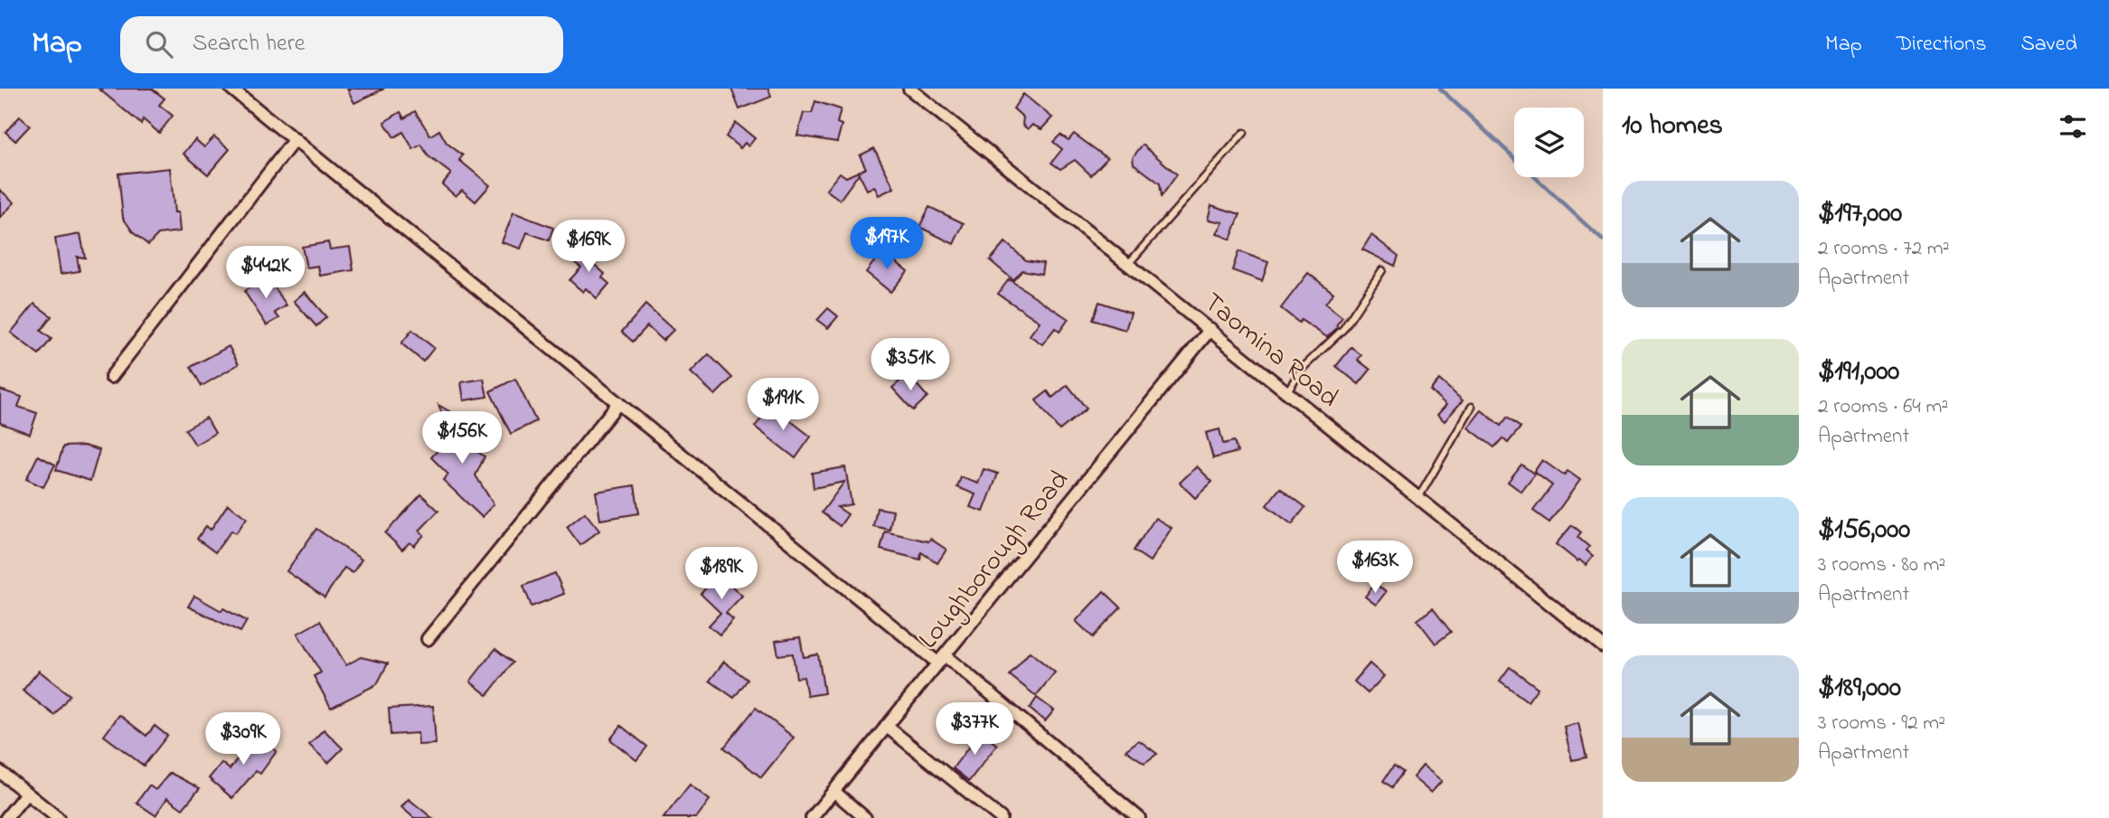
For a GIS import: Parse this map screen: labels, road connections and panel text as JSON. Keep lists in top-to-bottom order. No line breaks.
{"streets":{"street":["Taomina Road","Loughborough Road"]},"crossings":[["Taomina Road","Loughborough Road"]],"page":{"header":"Map","search":"Search here","nav":["Map","Directions","Saved"],"heading":"10 homes","list":[{"name":"$197,000","note":"2 rooms · 72 m² · Apartment"},{"name":"$191,000","note":"2 rooms · 64 m² · Apartment"},{"name":"$156,000","note":"3 rooms · 80 m² · Apartment"},{"name":"$189,000","note":"3 rooms · 92 m² · Apartment"}],"price":["$197K","$169K","$442K","$351K","$191K","$156K","$163K","$189K","$377K","$309K"]}}
